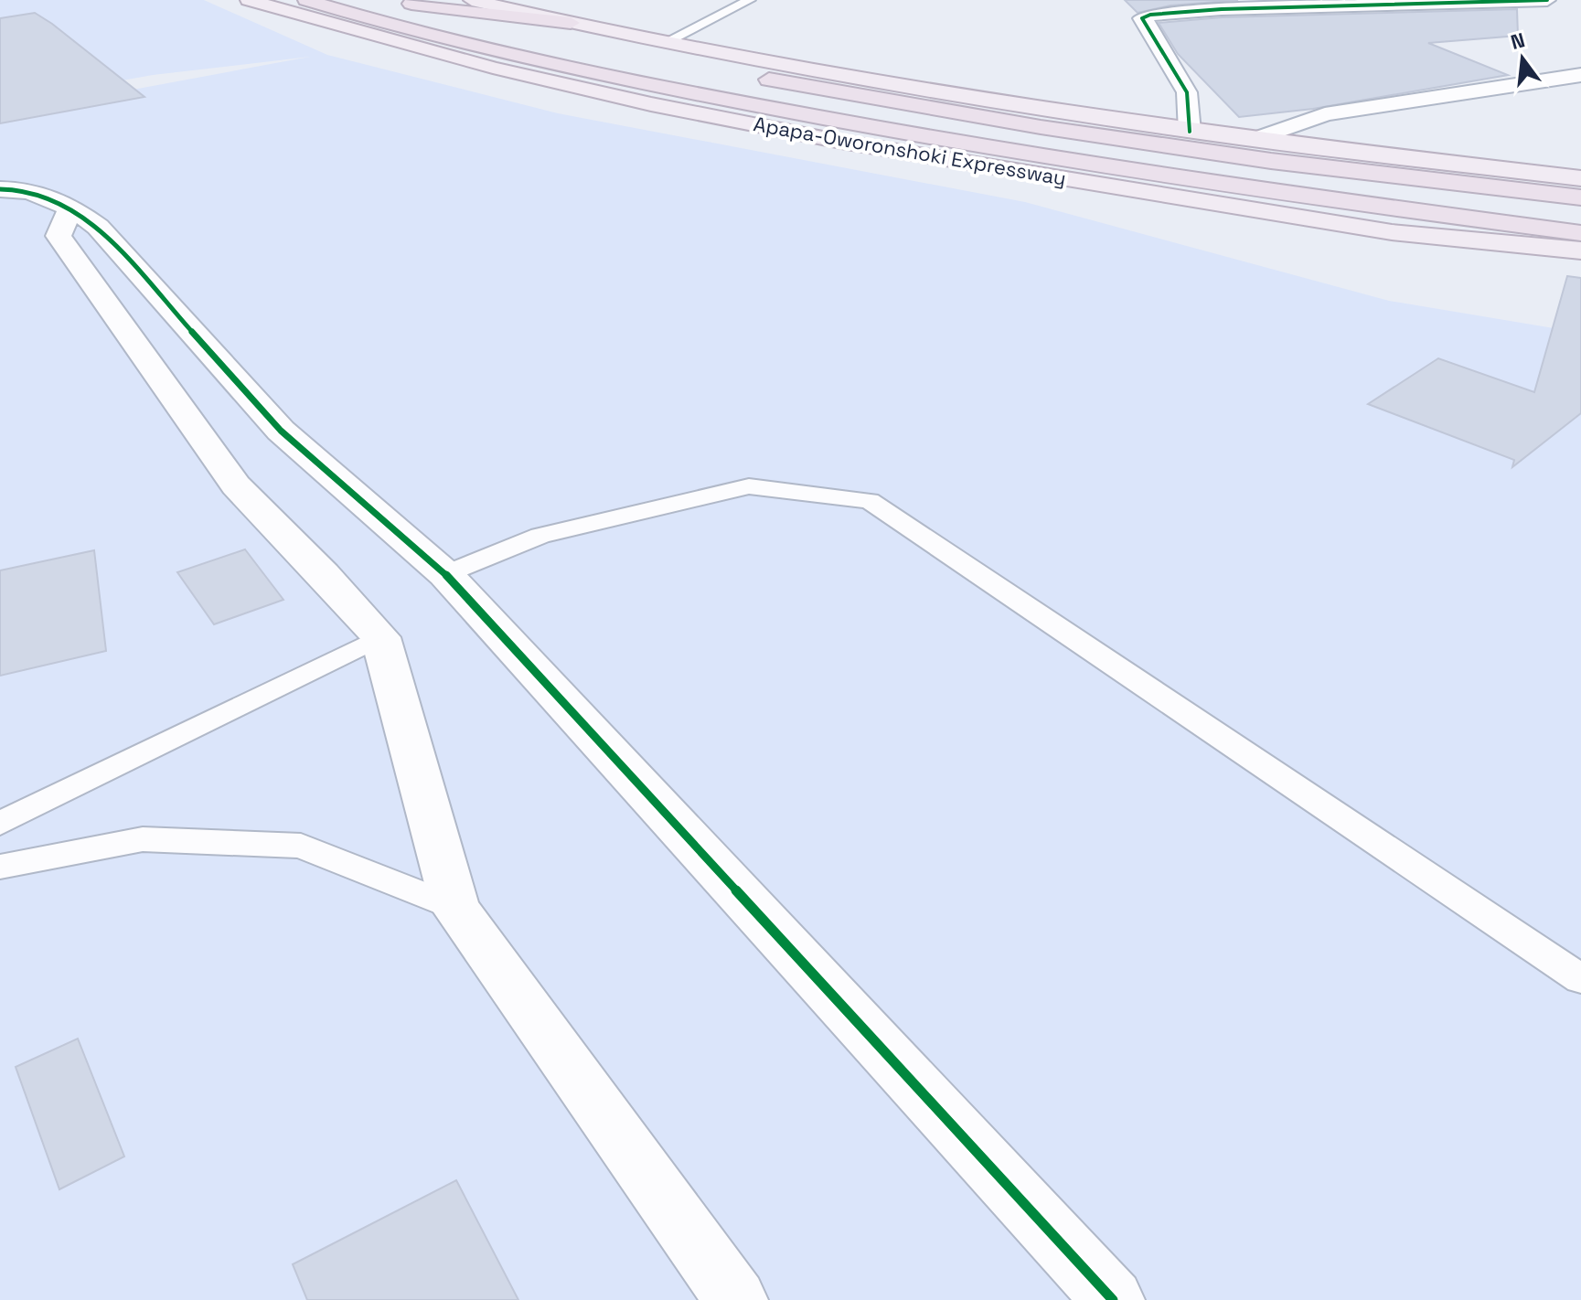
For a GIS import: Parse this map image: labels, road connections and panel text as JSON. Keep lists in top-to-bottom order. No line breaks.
{"streets":{"highway":["Apapa-Oworonshoki Expressway"]},"north":"top"}
